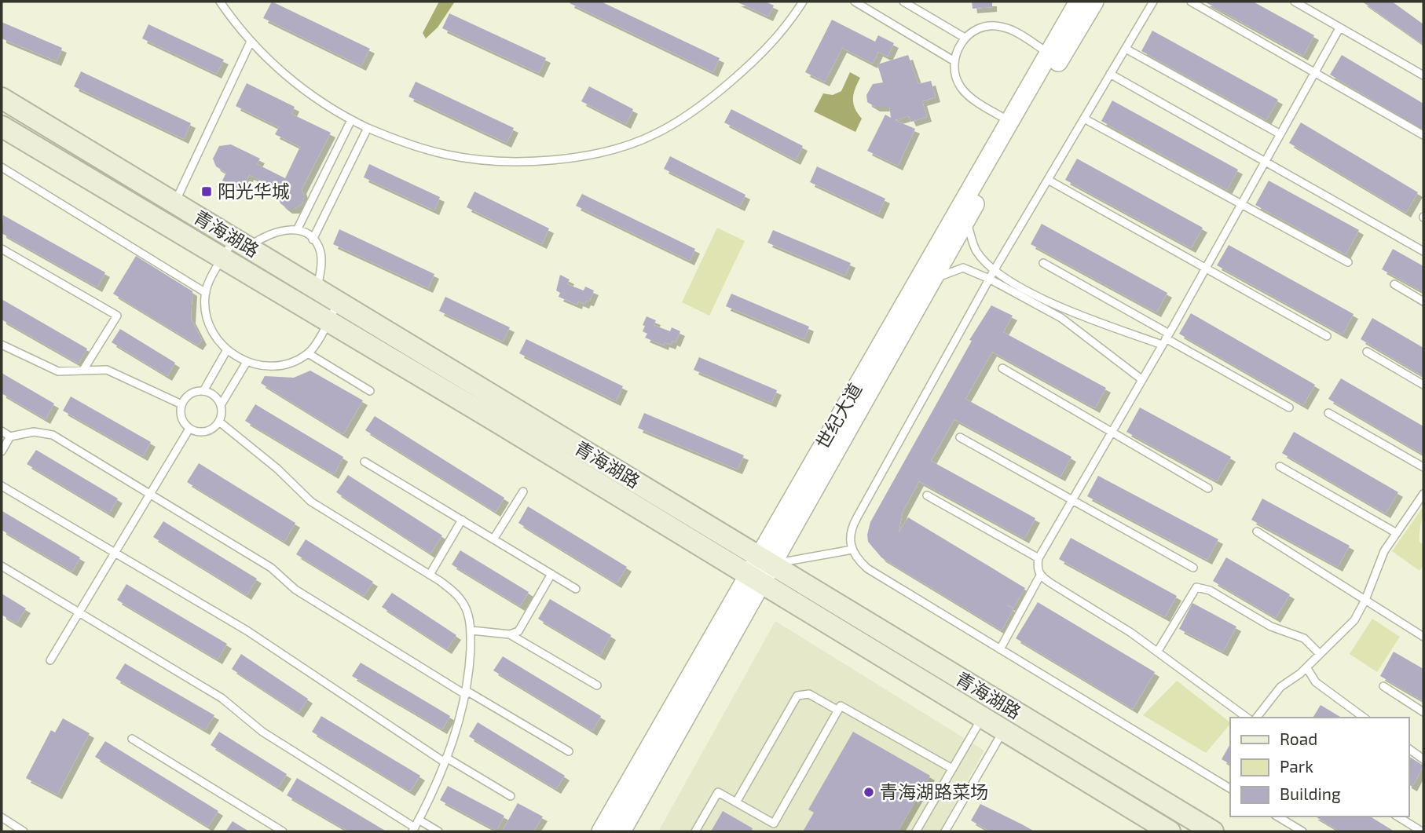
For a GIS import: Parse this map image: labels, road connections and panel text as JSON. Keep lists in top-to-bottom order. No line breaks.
{"streets":{"main road":["青海湖路"],"street":["世纪大道"]},"crossings":[["青海湖路","世纪大道"]],"places":{"transit":["阳光华城"],"other":["青海湖路菜场"]},"legend":["Road","Park","Building"]}
